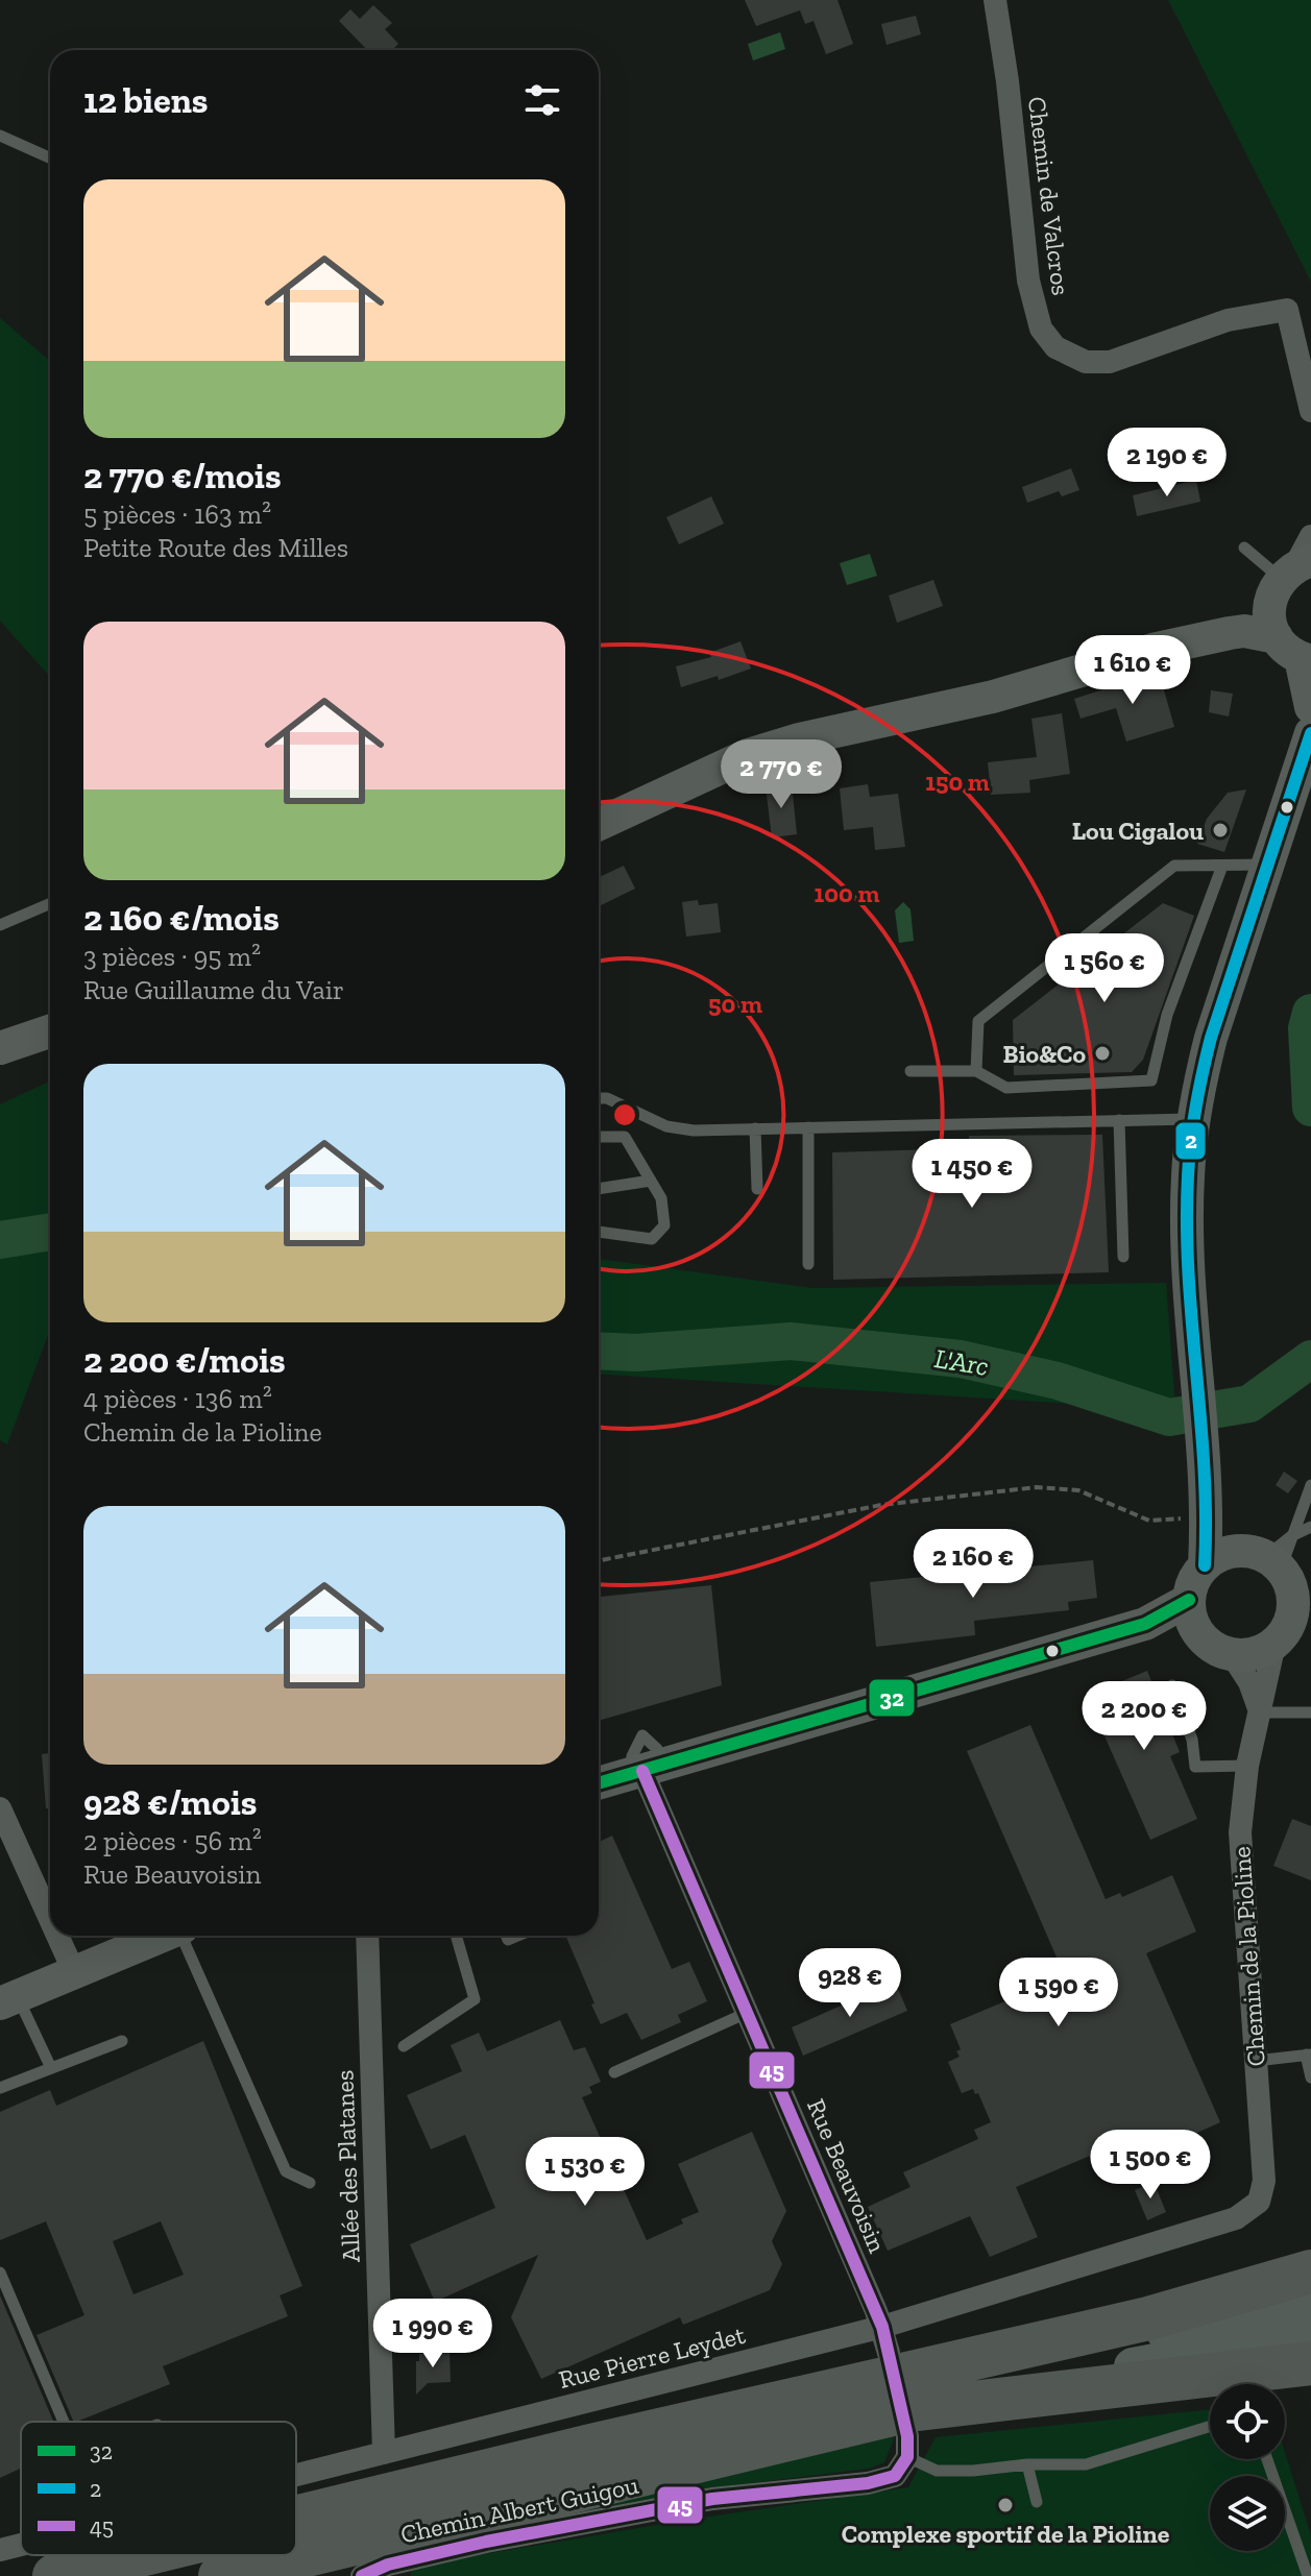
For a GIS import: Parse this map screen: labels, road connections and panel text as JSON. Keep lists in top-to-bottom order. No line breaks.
{"streets":{"street":["Chemin de Valcros","Chemin de la Pioline","Allée des Platanes","Rue Beauvoisin","Rue Pierre Leydet","Chemin Albert Guigou"]},"crossings":[["Chemin de la Pioline","Rue Pierre Leydet"],["Allée des Platanes","Rue Pierre Leydet"],["Rue Beauvoisin","Rue Pierre Leydet"]],"water":["L'Arc"],"places":["Lou Cigalou","Bio&Co","Complexe sportif de la Pioline"],"lines":["transit line 2","transit line 32","transit line 45"],"legend":["32","2","45"],"page":{"heading":"12 biens","list":[{"name":"2 770 €/mois","note":"5 pièces · 163 m² · Petite Route des Milles"},{"name":"2 160 €/mois","note":"3 pièces · 95 m² · Rue Guillaume du Vair"},{"name":"2 200 €/mois","note":"4 pièces · 136 m² · Chemin de la Pioline"},{"name":"928 €/mois","note":"2 pièces · 56 m² · Rue Beauvoisin"}],"price":["2 190 €","1 610 €","2 770 €","1 560 €","1 450 €","2 160 €","2 200 €","928 €","1 590 €","1 500 €","1 530 €","1 990 €"]},"rings":["150 m","100 m","50 m"]}
